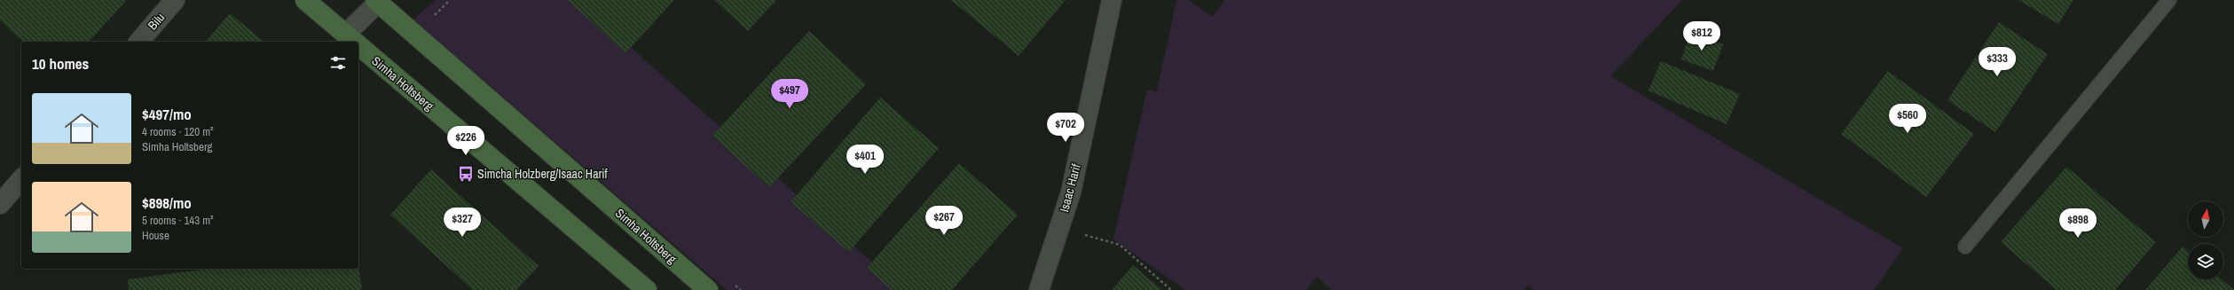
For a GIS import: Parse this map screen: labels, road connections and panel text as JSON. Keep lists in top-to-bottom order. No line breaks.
{"streets":{"street":["Bilu","Simha Holtsberg","Isaac Harif"]},"places":{"bus stop":["Simcha Holzberg/Isaac Harif"]},"north":"top","page":{"price":["$812","$333","$497","$560","$702","$226","$401","$267","$327","$898"],"heading":"10 homes","list":[{"name":"$497/mo","note":"4 rooms · 120 m² · Simha Holtsberg"},{"name":"$898/mo","note":"5 rooms · 143 m² · House"}]}}
